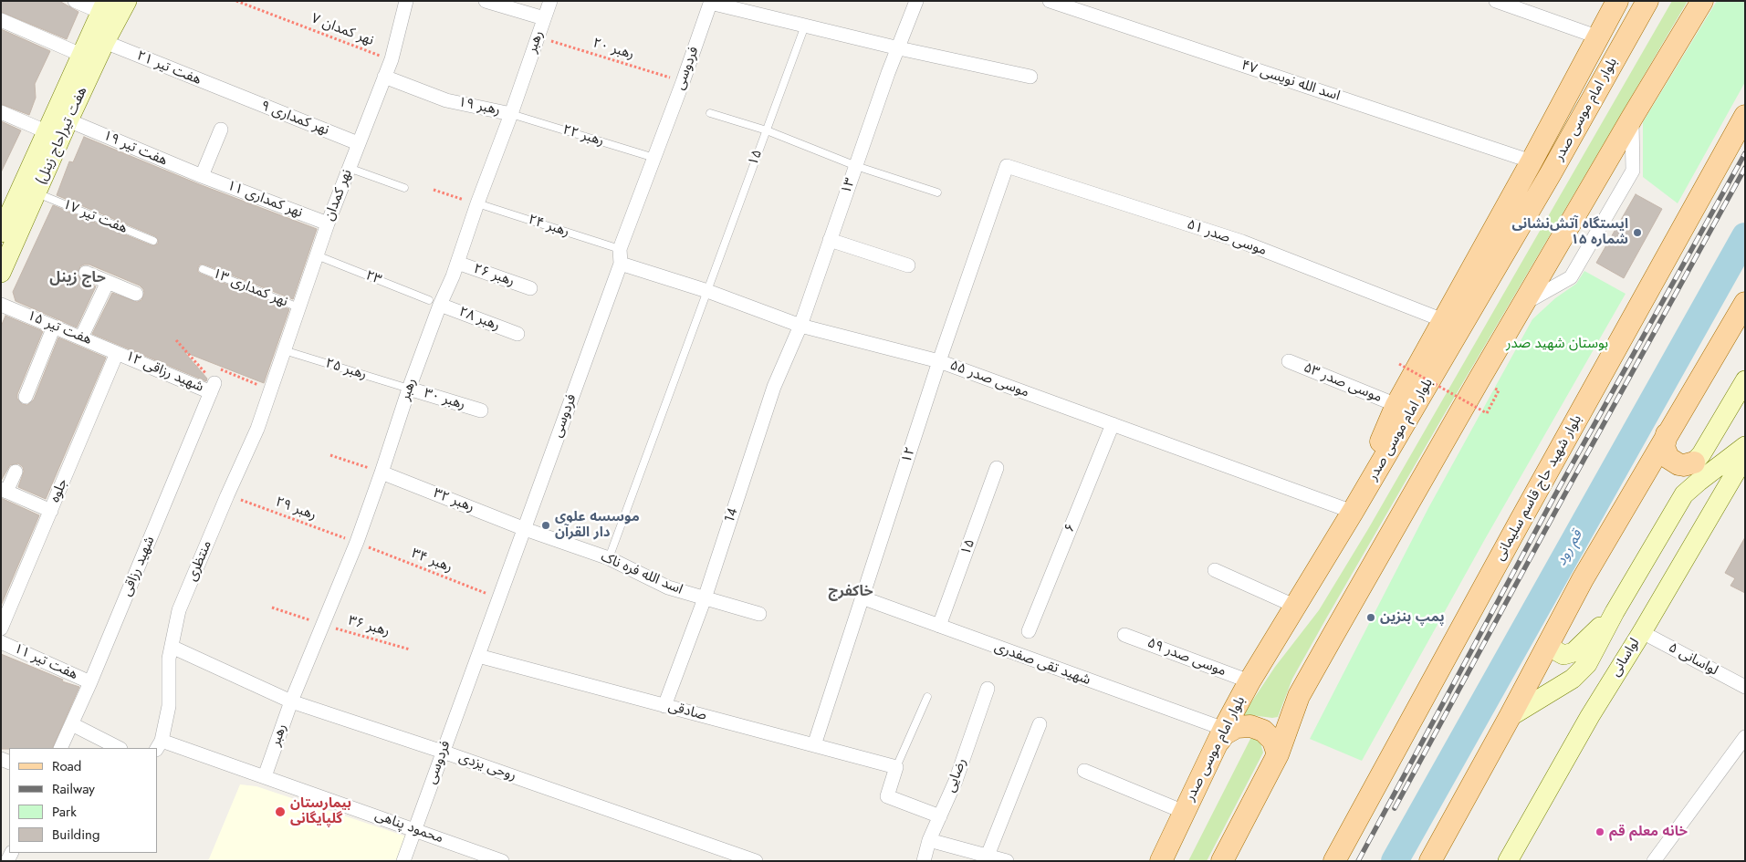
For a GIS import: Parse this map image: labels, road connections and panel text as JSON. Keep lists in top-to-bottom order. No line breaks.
{"streets":{"main road":["بلوار امام موسی صدر","هفت تیر(حاج زینل)","بلوار شهید حاج قاسم سلیمانی","لواسانی"],"street":["رهبر","هفت تیر ۲۱","فردوسی","۴۷ اسد الله نویسی","رهبر ۱۹","نهر کمداری ۹","هفت تیر ۱۹","۱۵","۱۳","نهر کمدان","نهر کمداری ۱۱","موسی صدر ۵۱","رهبر ۲۶","رهبر ۲۸","هفت تیر ۱۵","شهید رزاقی ۱۲","موسی صدر ۵۵","موسی صدر ۵۳","رهبر ۳۰","۱۲","جلوه","رهبر ۳۲","14","۶","منتظری","شهید رزاقی","اسد الله فره ناک","موسی صدر ۵۹","لواسانی ۵","هفت تیر ۱۱","شهید تقی صفدری","صادقی","روحی یزدی","رضایی","محمود پناهی"],"lane":["رهبر ۲۲","هفت تیر ۱۷","رهبر ۲۴","۲۳","نهر کمداری ۱۳","رهبر ۲۵"],"path":["نهر کمدان ۷","رهبر ۲۰","رهبر ۲۹","رهبر ۳۴","رهبر ۳۶"]},"crossings":[["نهر کمدان ۷","نهر کمدان"],["رهبر","رهبر ۲۰"],["رهبر","رهبر ۱۹"],["رهبر","رهبر ۲۲"],["رهبر","رهبر ۲۴"],["رهبر","رهبر ۲۶"],["رهبر","۲۳"],["رهبر","رهبر ۲۸"],["رهبر","رهبر ۲۵"],["رهبر","رهبر ۳۰"],["رهبر","رهبر ۳۲"],["رهبر","رهبر ۲۹"],["رهبر","رهبر ۳۴"],["رهبر","رهبر ۳۶"],["رهبر","روحی یزدی"],["رهبر","محمود پناهی"],["رهبر ۲۰","فردوسی"],["هفت تیر ۲۱","نهر کمداری ۹"],["هفت تیر ۲۱","هفت تیر(حاج زینل)"],["فردوسی","رهبر ۲۲"],["فردوسی","رهبر ۲۴"],["فردوسی","موسی صدر ۵۵"],["فردوسی","رهبر ۳۲"],["فردوسی","رهبر ۳۴"],["فردوسی","اسد الله فره ناک"],["فردوسی","صادقی"],["فردوسی","روحی یزدی"],["فردوسی","محمود پناهی"],["رهبر ۱۹","رهبر ۲۲"],["رهبر ۱۹","نهر کمدان"],["بلوار امام موسی صدر","موسی صدر ۵۵"],["بلوار امام موسی صدر","موسی صدر ۵۹"],["بلوار امام موسی صدر","شهید تقی صفدری"],["نهر کمداری ۹","نهر کمدان"],["هفت تیر(حاج زینل)","هفت تیر ۱۹"],["هفت تیر(حاج زینل)","هفت تیر ۱۷"],["هفت تیر ۱۹","نهر کمداری ۱۱"],["۱۵","موسی صدر ۵۵"],["۱۵","اسد الله فره ناک"],["۱۵","شهید تقی صفدری"],["۱۳","موسی صدر ۵۵"],["۱۳","14"],["نهر کمدان","نهر کمداری ۱۱"],["نهر کمدان","۲۳"],["نهر کمدان","نهر کمداری ۱۳"],["نهر کمدان","رهبر ۲۵"],["نهر کمدان","منتظری"],["موسی صدر ۵۱","۱۲"],["۲۳","رهبر ۲۸"],["هفت تیر ۱۵","شهید رزاقی ۱۲"],["هفت تیر ۱۵","جلوه"],["رهبر ۲۵","رهبر ۳۰"],["شهید رزاقی ۱۲","جلوه"],["شهید رزاقی ۱۲","شهید رزاقی"],["موسی صدر ۵۵","۱۲"],["موسی صدر ۵۵","14"],["موسی صدر ۵۵","۶"],["۱۲","شهید تقی صفدری"],["۱۲","صادقی"],["رهبر ۳۲","اسد الله فره ناک"],["رهبر ۲۹","منتظری"],["رهبر ۲۹","رهبر ۳۴"],["14","اسد الله فره ناک"],["14","صادقی"],["منتظری","روحی یزدی"],["منتظری","محمود پناهی"],["شهید رزاقی","هفت تیر ۱۱"],["لواسانی","لواسانی ۵"]],"districts":["حاج زینل","خاکفرج"],"water":["قم رود"],"parks":["بوستان شهید صدر"],"places":["ایستگاه آتش‌نشانی شماره ۱۵","موسسه علوی دار القرآن","پمپ بنزین","بیمارستان گلپایگانی","خانه معلم قم"],"legend":["Road","Railway","Park","Building"]}
